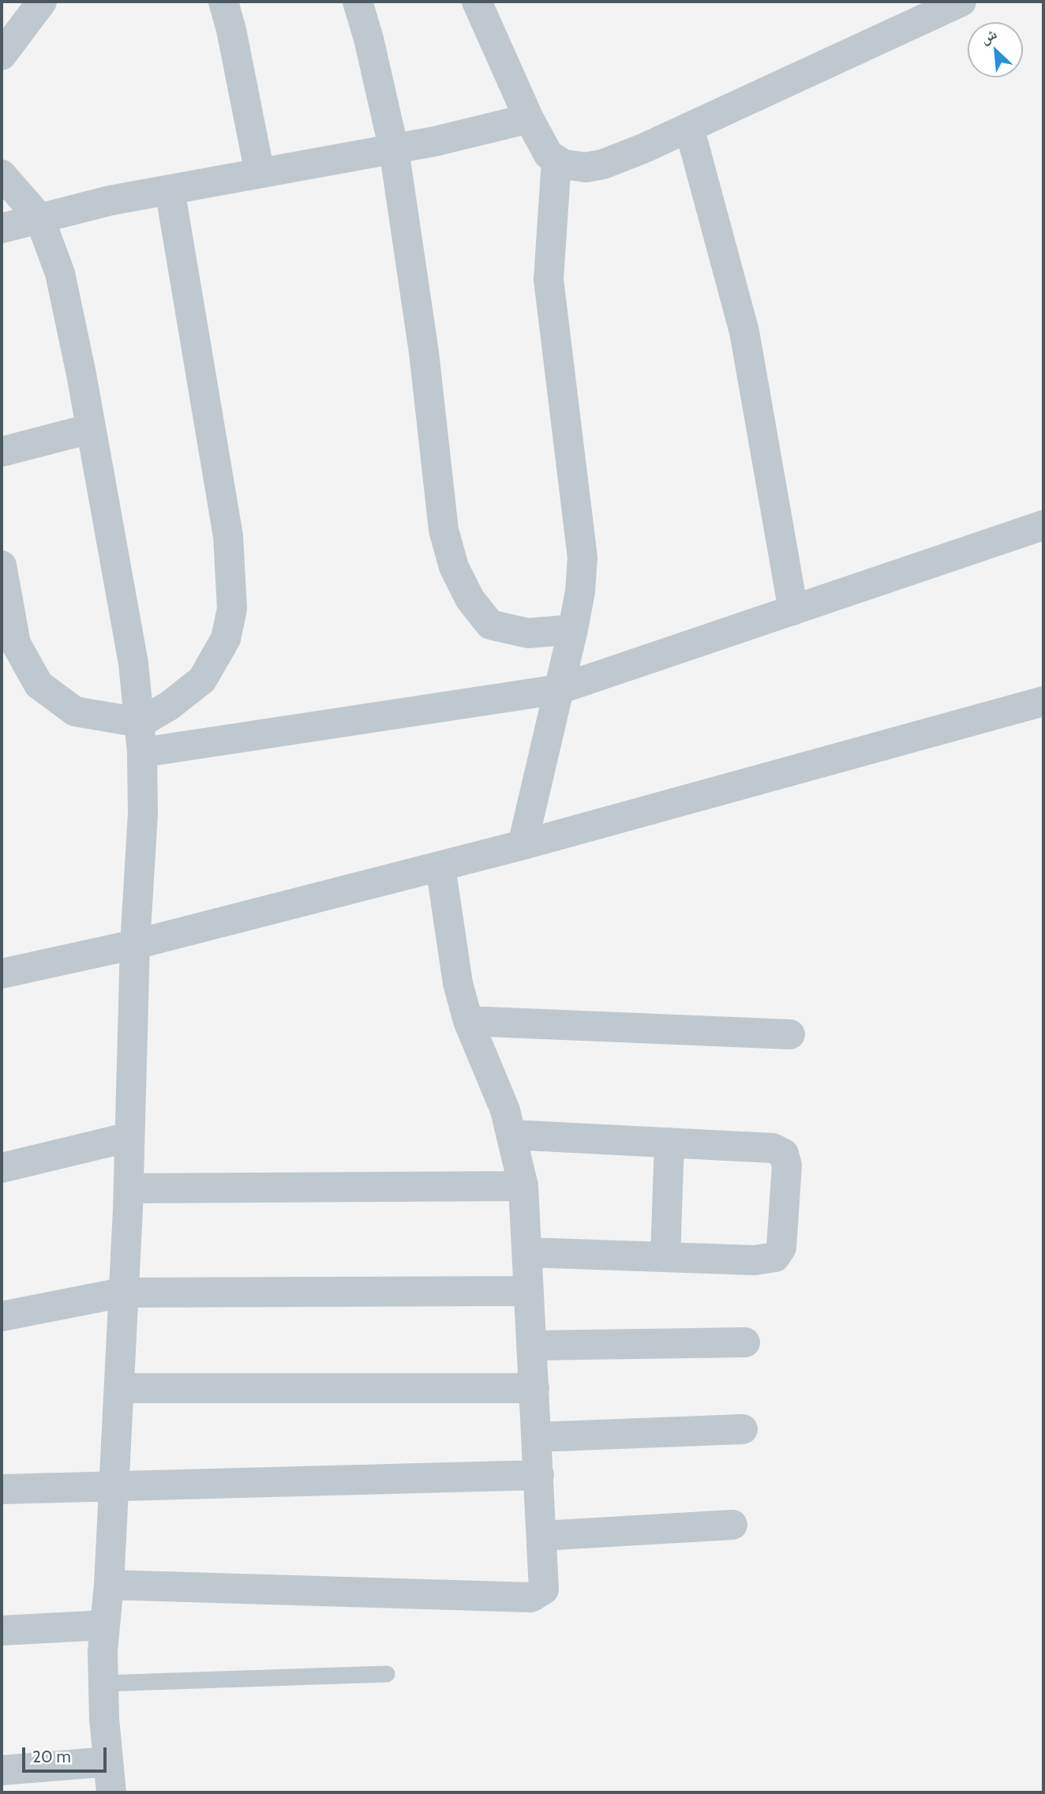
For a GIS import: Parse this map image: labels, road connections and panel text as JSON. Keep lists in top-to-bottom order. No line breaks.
{"scale_bar":"20 m","north":"top left"}
